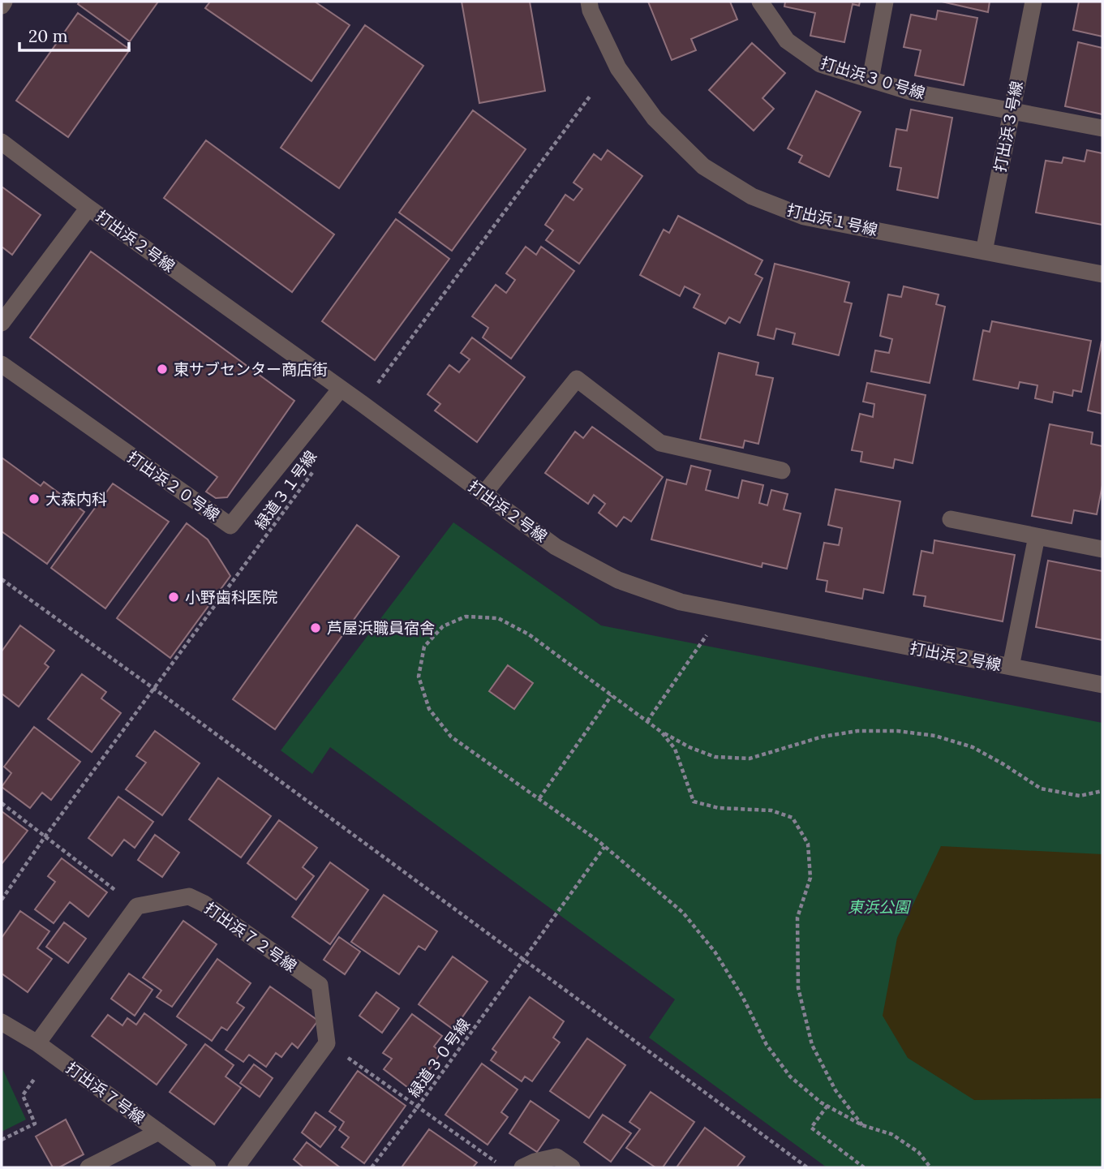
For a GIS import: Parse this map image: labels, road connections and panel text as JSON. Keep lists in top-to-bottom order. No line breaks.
{"streets":{"street":["打出浜３０号線","打出浜３号線","打出浜１号線","打出浜２号線","打出浜２０号線","打出浜７２号線","打出浜７号線"],"path":["緑道３１号線","緑道３０号線"]},"crossings":[["打出浜３０号線","打出浜３号線"],["打出浜３号線","打出浜１号線"],["打出浜２号線","打出浜２０号線"]],"parks":["東浜公園"],"places":["東サブセンター商店街","大森内科","小野歯科医院","芦屋浜職員宿舎"],"scale_bar":"20 m"}
